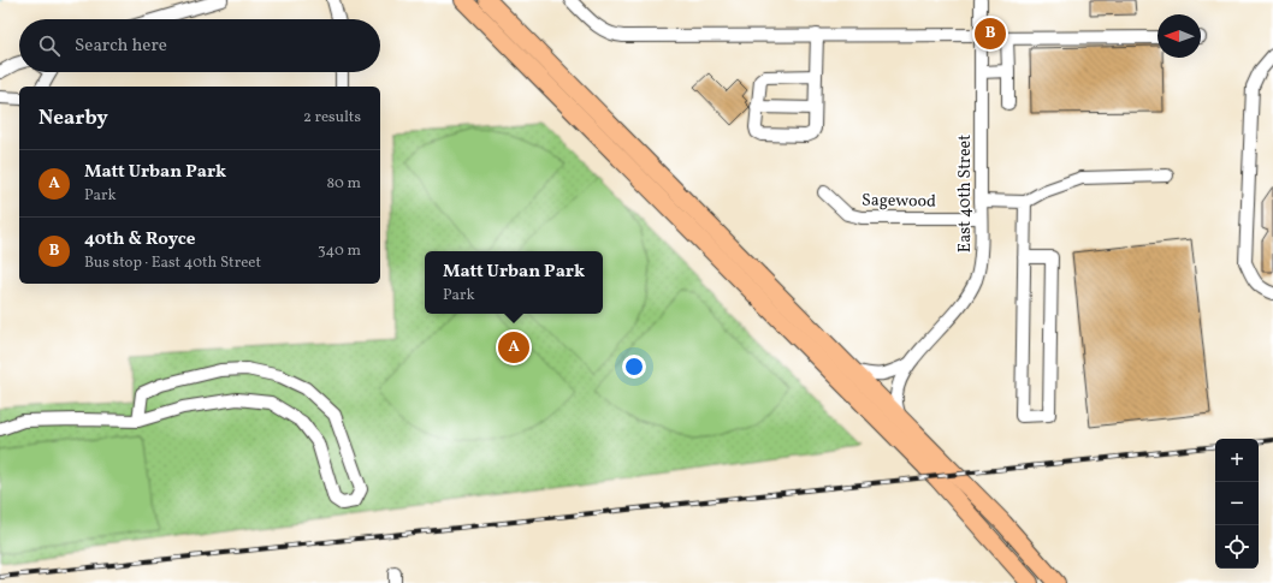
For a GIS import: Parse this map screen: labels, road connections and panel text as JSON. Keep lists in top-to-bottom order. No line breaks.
{"streets":{"street":["East 40th Street","Sagewood"]},"crossings":[["East 40th Street","Sagewood"]],"north":"left","page":{"pins":["B","A"],"search":"Search here","heading":["Nearby","2 results"],"list":[{"mark":"A","name":"Matt Urban Park","note":"Park","value":"80 m"},{"mark":"B","name":"40th & Royce","note":"Bus stop · East 40th Street","value":"340 m"}],"popup":["Matt Urban Park","Park"],"map_buttons":["+","−"]}}
